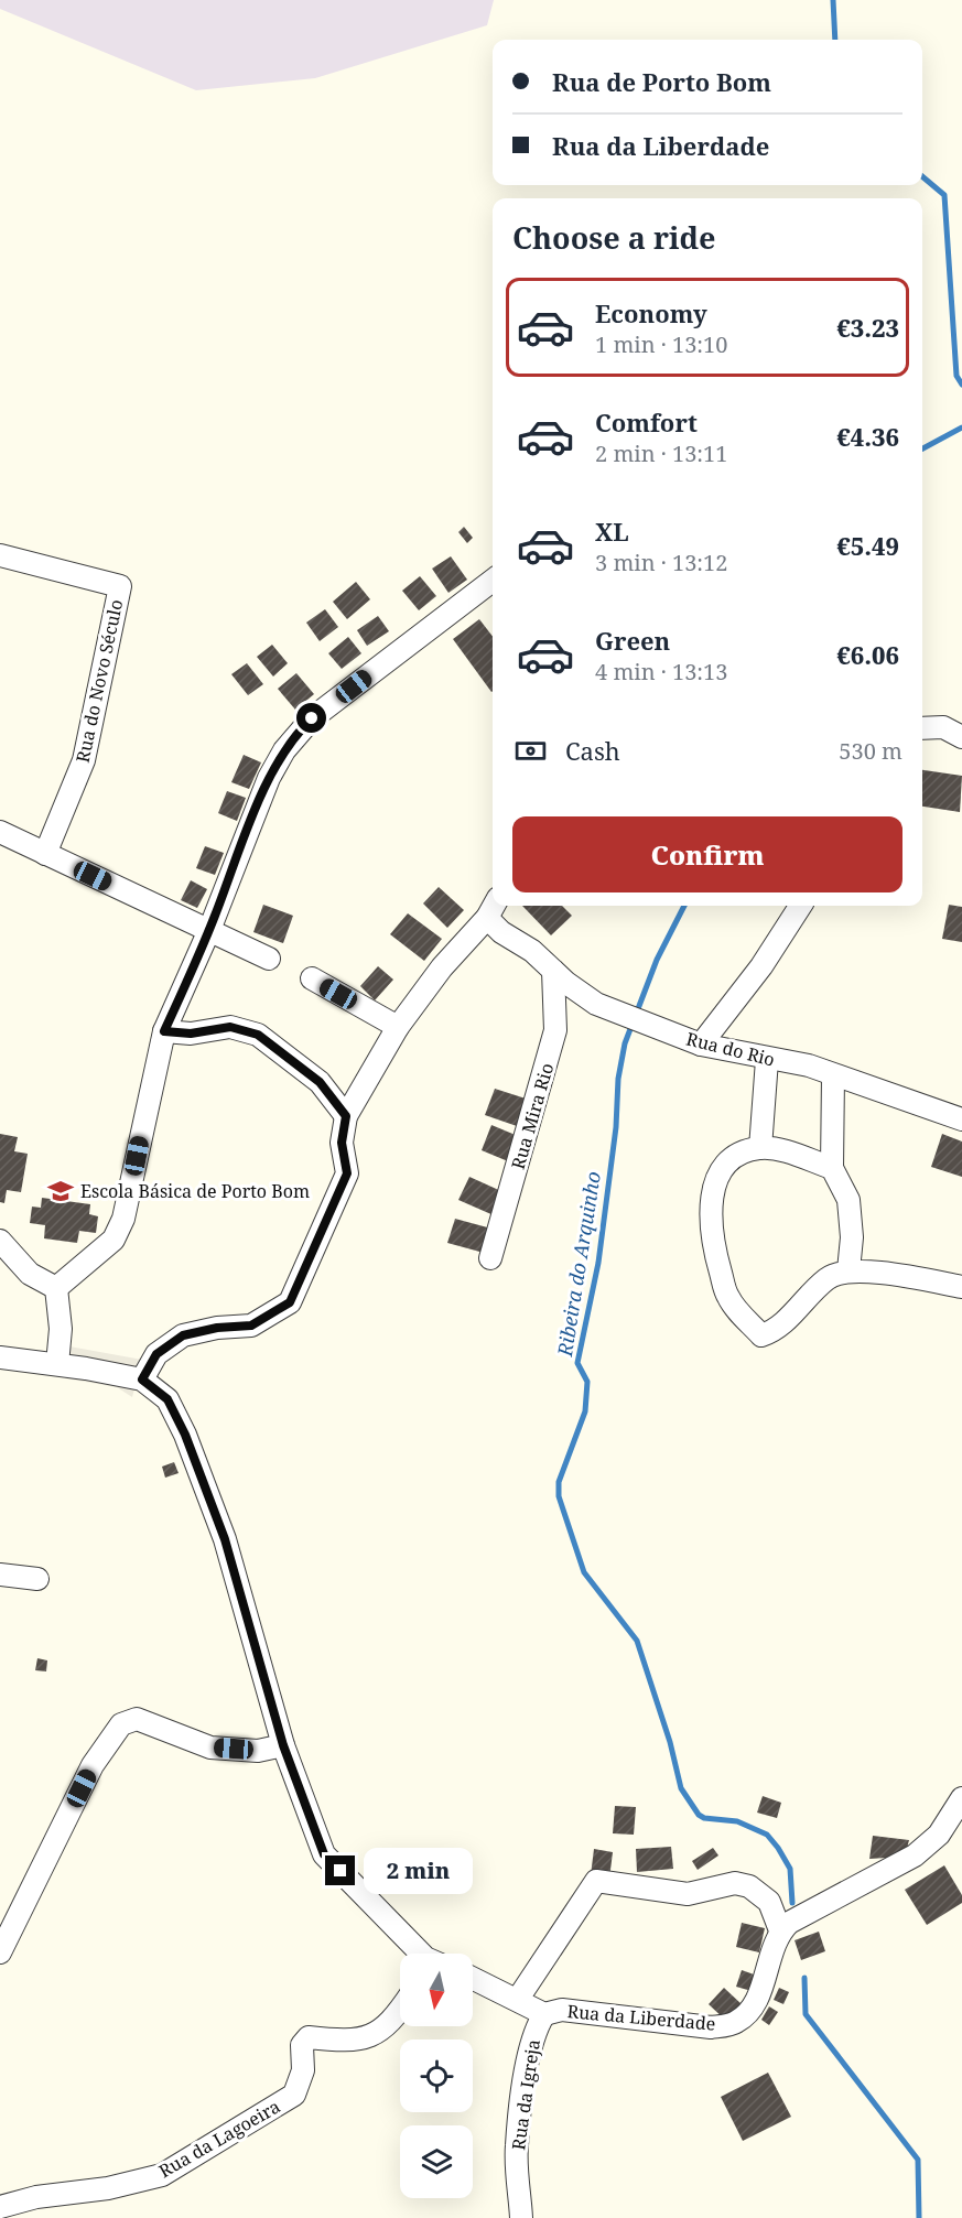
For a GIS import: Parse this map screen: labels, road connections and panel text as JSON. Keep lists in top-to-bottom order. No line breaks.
{"streets":{"street":["Rua do Novo Século","Rua do Rio","Rua Mira Rio","Rua da Liberdade","Rua da Igreja","Rua da Lagoeira"]},"crossings":[["Rua do Rio","Rua Mira Rio"],["Rua da Liberdade","Rua da Igreja"]],"water":["Ribeira do Arquinho"],"places":{"school or university":["Escola Básica de Porto Bom"]},"north":"bottom","page":{"banner":["Rua de Porto Bom","Rua da Liberdade"],"heading":"Choose a ride","list":[{"name":"Economy","note":"1 min · 13:10","value":"€3.23"},{"name":"Comfort","note":"2 min · 13:11","value":"€4.36"},{"name":"XL","note":"3 min · 13:12","value":"€5.49"},{"name":"Green","note":"4 min · 13:13","value":"€6.06"}],"pay":["Cash","530 m"],"buttons":"Confirm","bubble":"2 min"}}
